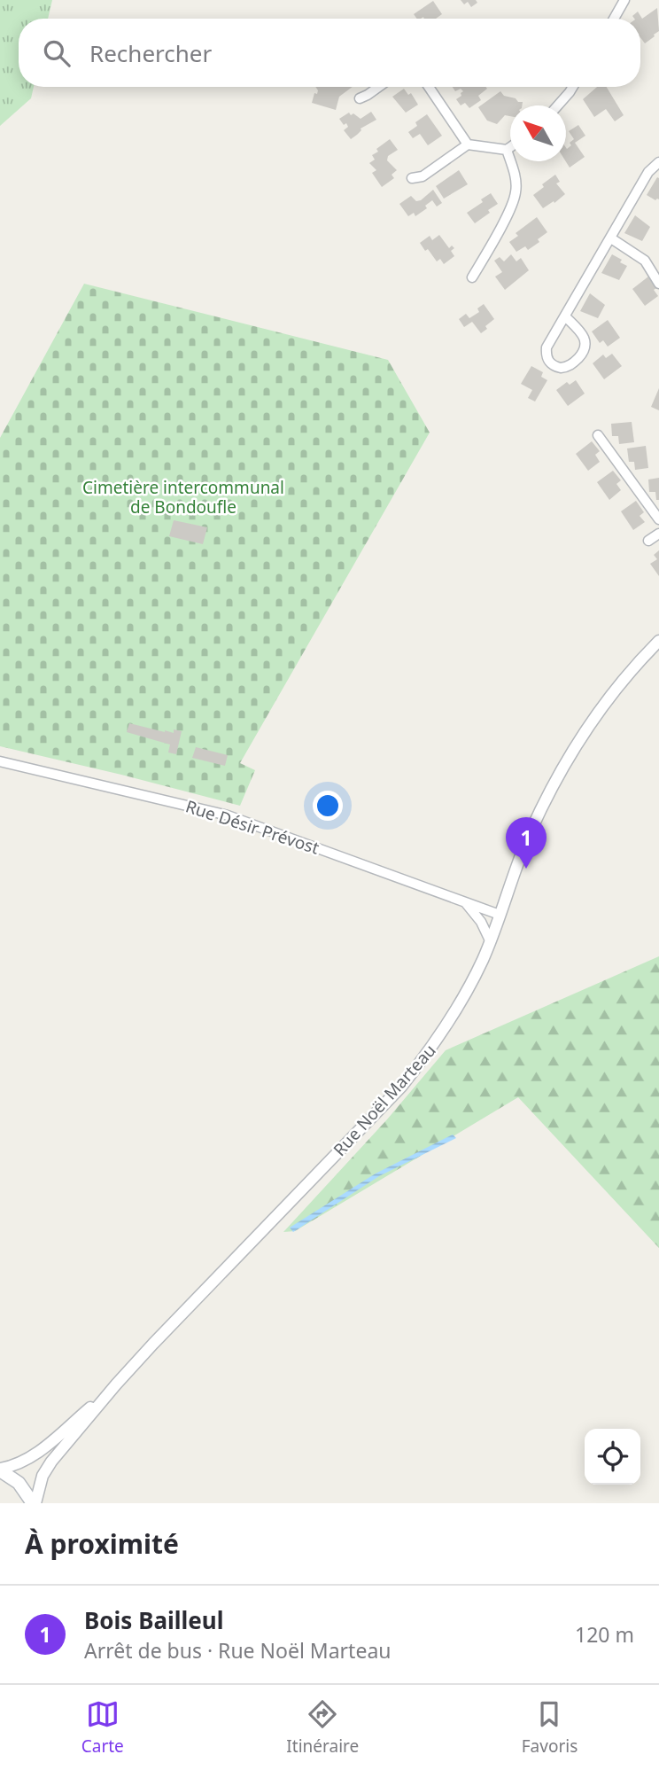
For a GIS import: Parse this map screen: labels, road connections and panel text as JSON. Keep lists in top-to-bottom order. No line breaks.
{"streets":{"street":["Rue Désir Prévost","Rue Noël Marteau"]},"crossings":[["Rue Désir Prévost","Rue Noël Marteau"]],"parks":["Cimetière intercommunal de Bondoufle"],"north":"top left","page":{"search":"Rechercher","pins":"1","heading":"À proximité","list":[{"mark":"1","name":"Bois Bailleul","note":"Arrêt de bus · Rue Noël Marteau","value":"120 m"}],"nav":["Carte","Itinéraire","Favoris"]}}
